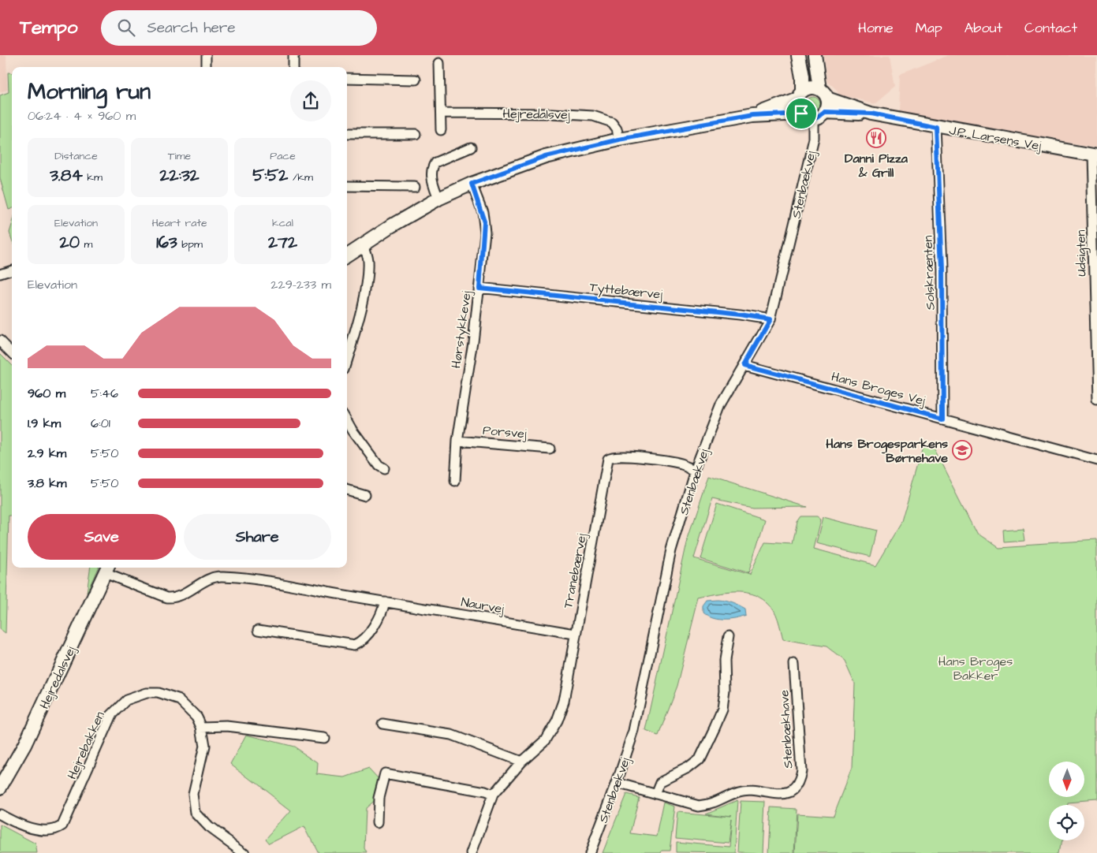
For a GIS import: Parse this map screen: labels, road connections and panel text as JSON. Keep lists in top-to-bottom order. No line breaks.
{"streets":{"street":["Hejredalsvej","J.P. Larsens Vej","Stenbækvej","Udsigten","Solskrænten","Tyttebærvej","Hørstykkevej","Hans Broges Vej","Porsvej","Tranebærvej","Naurvej","Stenbækhave","Hejrebakken"]},"crossings":[["Hejredalsvej","Naurvej"],["J.P. Larsens Vej","Stenbækvej"],["J.P. Larsens Vej","Udsigten"],["J.P. Larsens Vej","Solskrænten"],["Stenbækvej","Tyttebærvej"],["Stenbækvej","Hans Broges Vej"],["Stenbækvej","Tranebærvej"],["Stenbækvej","Stenbækhave"],["Solskrænten","Hans Broges Vej"],["Tyttebærvej","Hørstykkevej"],["Hørstykkevej","Porsvej"],["Tranebærvej","Naurvej"]],"parks":["Hans Broges Bakker"],"places":{"restaurant":["Danni Pizza & Grill"],"school or university":["Hans Brogesparkens Børnehave"]},"north":"bottom","page":{"header":"Tempo","search":"Search here","nav":["Home","Map","About","Contact"],"heading":["Morning run","06:24 · 4 × 960 m"],"stats":[["Distance","3.84 km"],["Time","22:32"],["Pace","5:52 /km"],["Elevation","20 m"],["Heart rate","163 bpm"],["kcal","272"]],"chart":["Elevation","229–233 m"],"list":[{"name":"960 m","note":"5:46"},{"name":"1.9 km","note":"6:01"},{"name":"2.9 km","note":"5:50"},{"name":"3.8 km","note":"5:50"}],"buttons":["Save","Share"]}}
